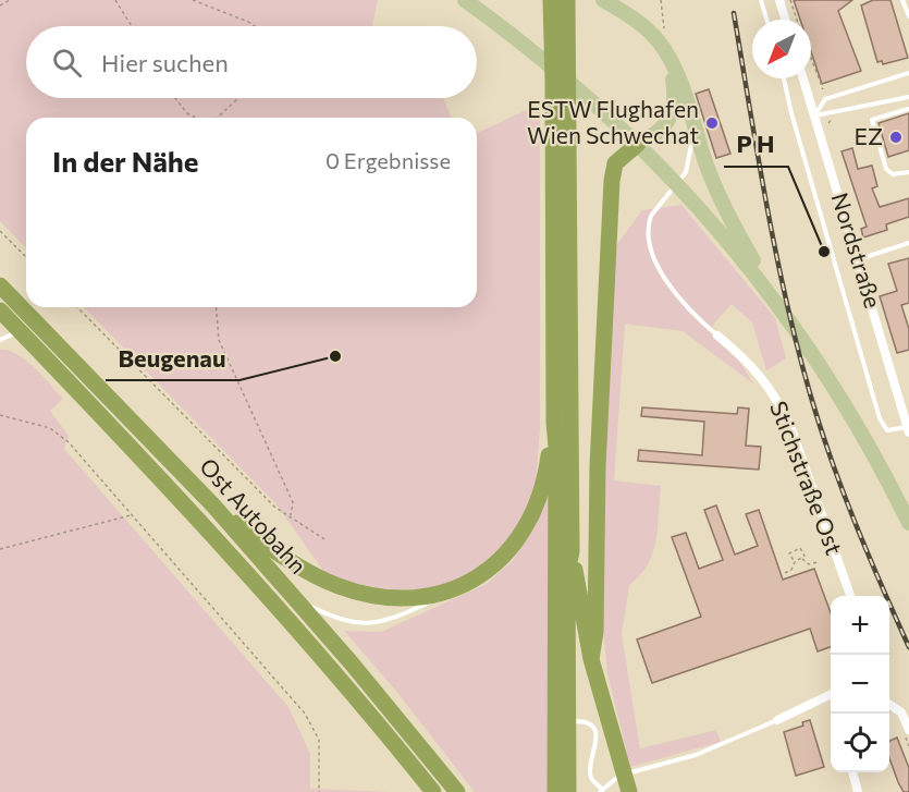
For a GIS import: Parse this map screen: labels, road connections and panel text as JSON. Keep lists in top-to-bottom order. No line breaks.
{"streets":{"highway":["Ost Autobahn"],"street":["Nordstraße","Stichstraße Ost"]},"places":["ESTW Flughafen Wien Schwechat","EZ","P H","Beugenau"],"north":"bottom left","page":{"search":"Hier suchen","heading":["In der Nähe","0 Ergebnisse"],"map_buttons":["+","−"]}}
